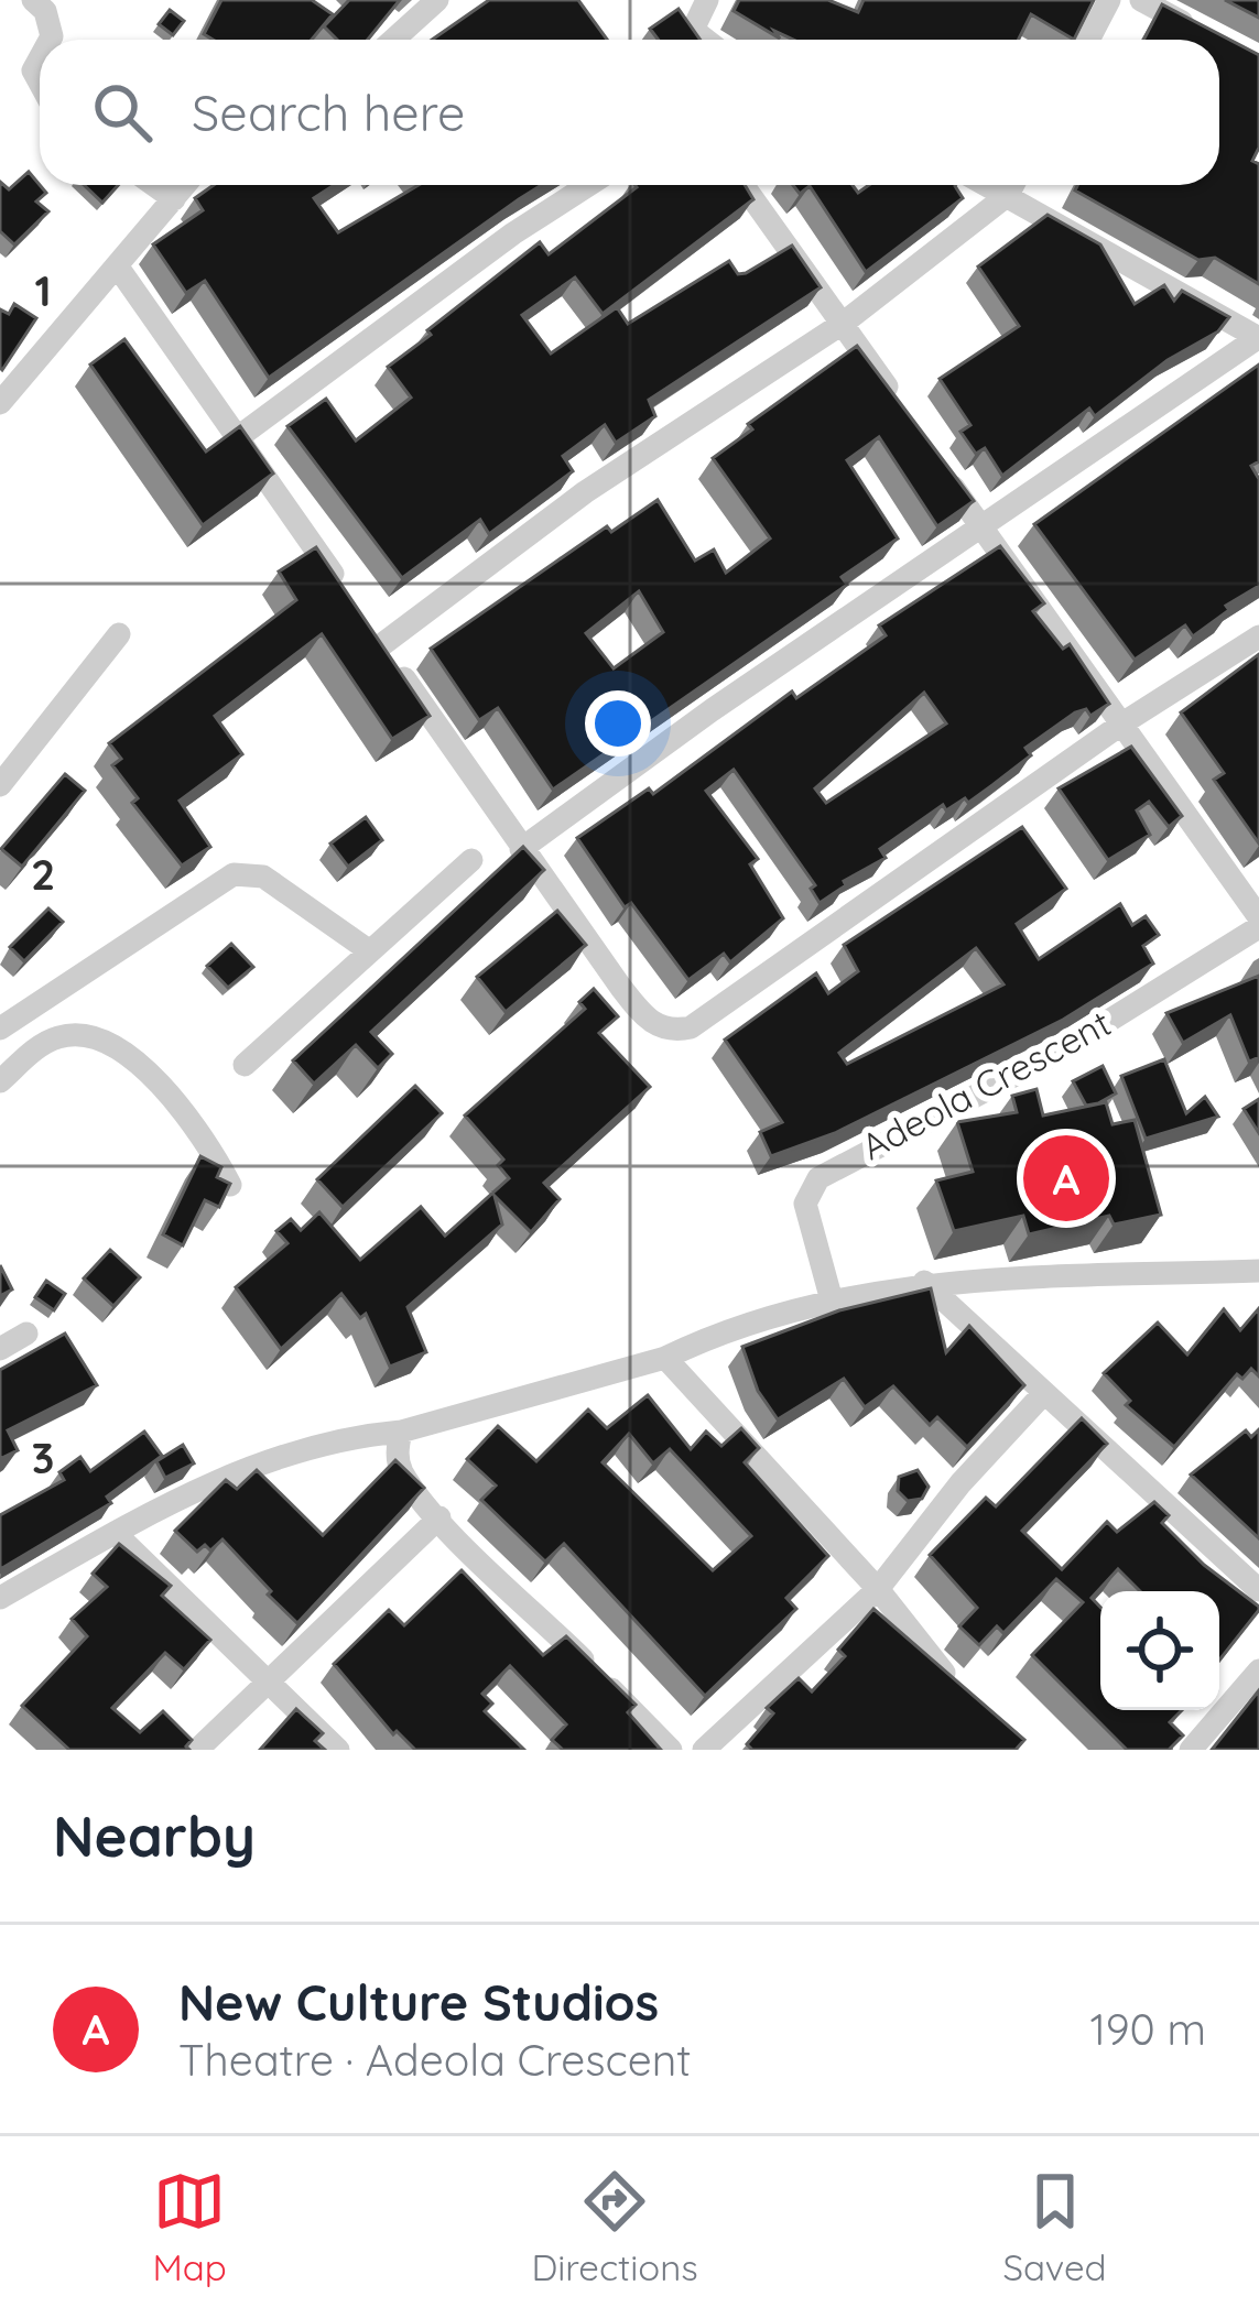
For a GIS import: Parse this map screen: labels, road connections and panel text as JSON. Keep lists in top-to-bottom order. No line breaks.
{"streets":{"street":["Adeola Crescent"]},"page":{"search":"Search here","pins":"A","heading":"Nearby","list":[{"mark":"A","name":"New Culture Studios","note":"Theatre · Adeola Crescent","value":"190 m"}],"nav":["Map","Directions","Saved"]},"grid":{"rows":["1","2","3"]}}
